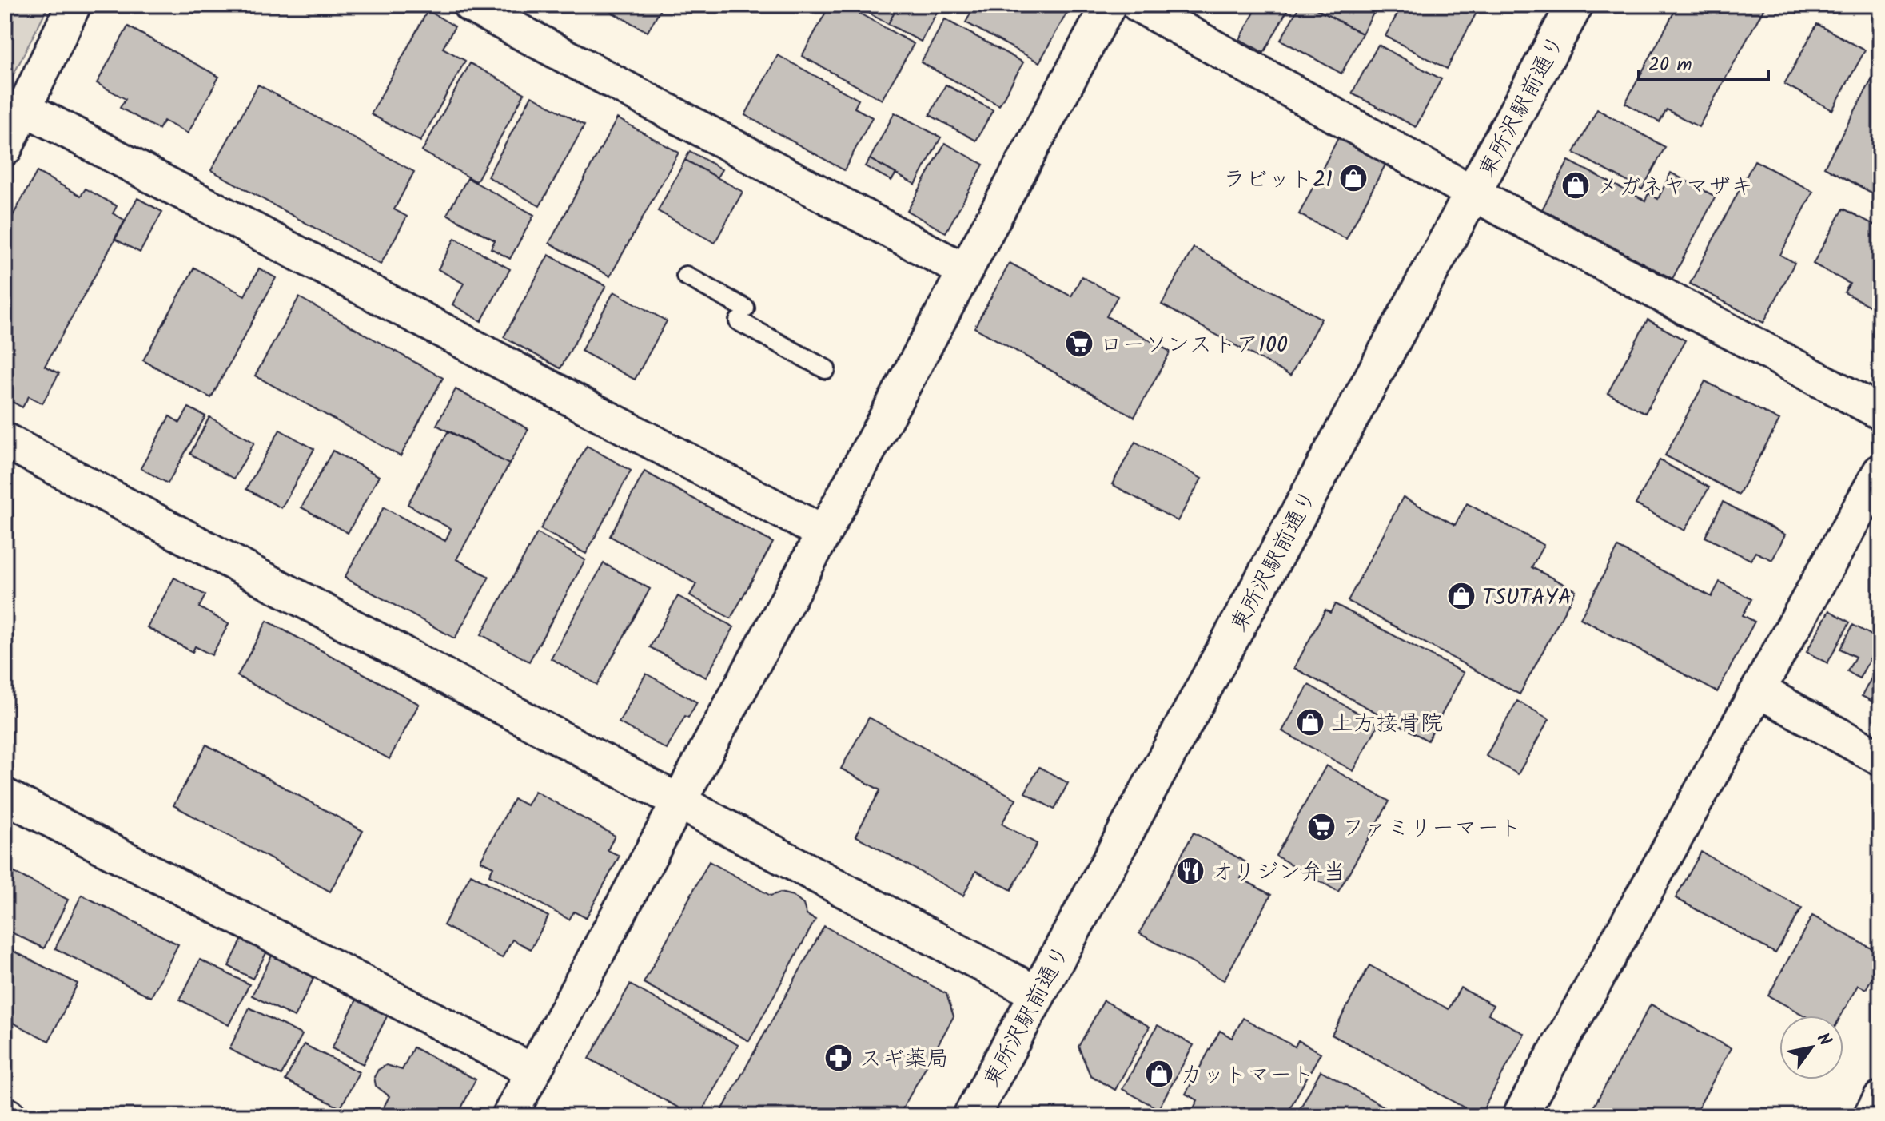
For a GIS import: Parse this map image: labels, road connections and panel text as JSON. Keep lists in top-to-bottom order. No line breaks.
{"streets":{"street":["東所沢駅前通り"]},"places":{"shop":["ラビット21","メガネヤマザキ","TSUTAYA","土方接骨院","カットマート"],"supermarket":["ローソンストア100","ファミリーマート"],"restaurant":["オリジン弁当"],"pharmacy":["スギ薬局"]},"scale_bar":"20 m","north":"top right"}
